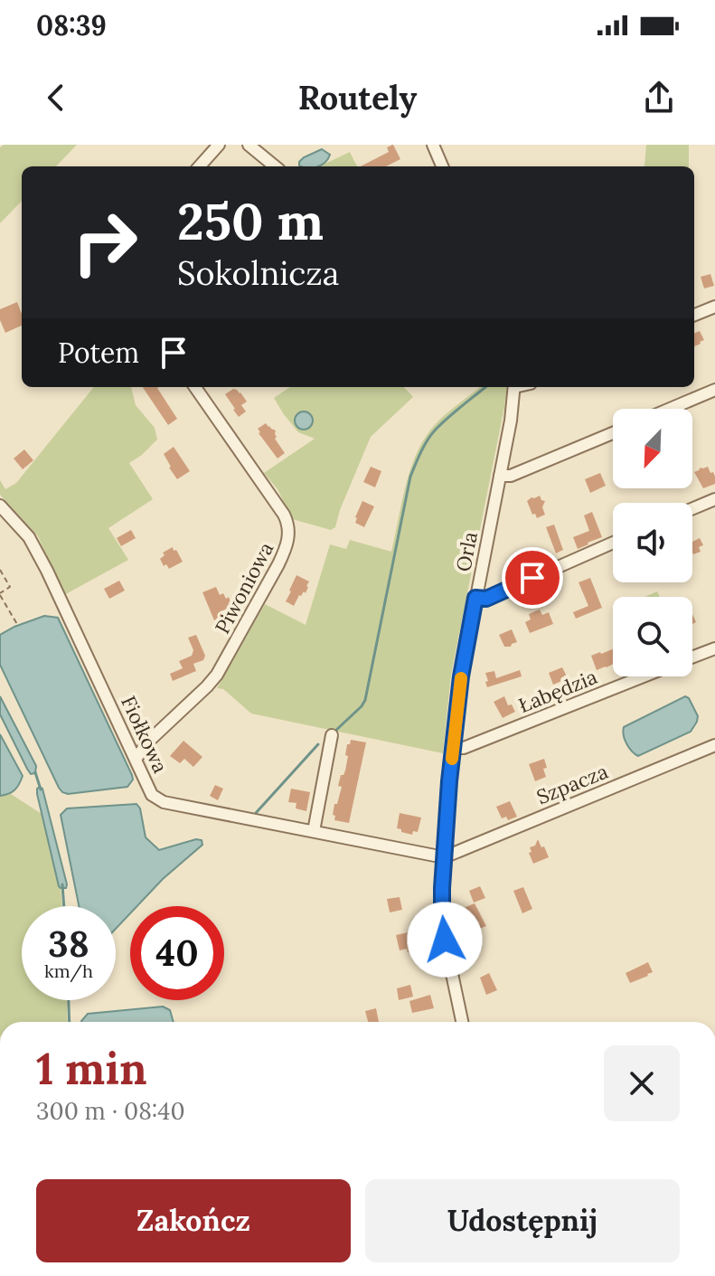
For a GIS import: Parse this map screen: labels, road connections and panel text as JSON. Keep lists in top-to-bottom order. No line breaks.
{"streets":{"street":["Orla","Piwoniowa","Łabędzia","Fiołkowa","Szpacza"]},"crossings":[["Orla","Łabędzia"],["Orla","Fiołkowa"],["Orla","Szpacza"],["Piwoniowa","Fiołkowa"],["Fiołkowa","Szpacza"]],"north":"bottom left","page":{"status":"08:39","header":"Routely","turn":["250 m","Sokolnicza"],"then":"Potem","speed":"38 km/h","limit":"40","heading":["1 min","300 m · 08:40"],"buttons":["Zakończ","Udostępnij"]}}
